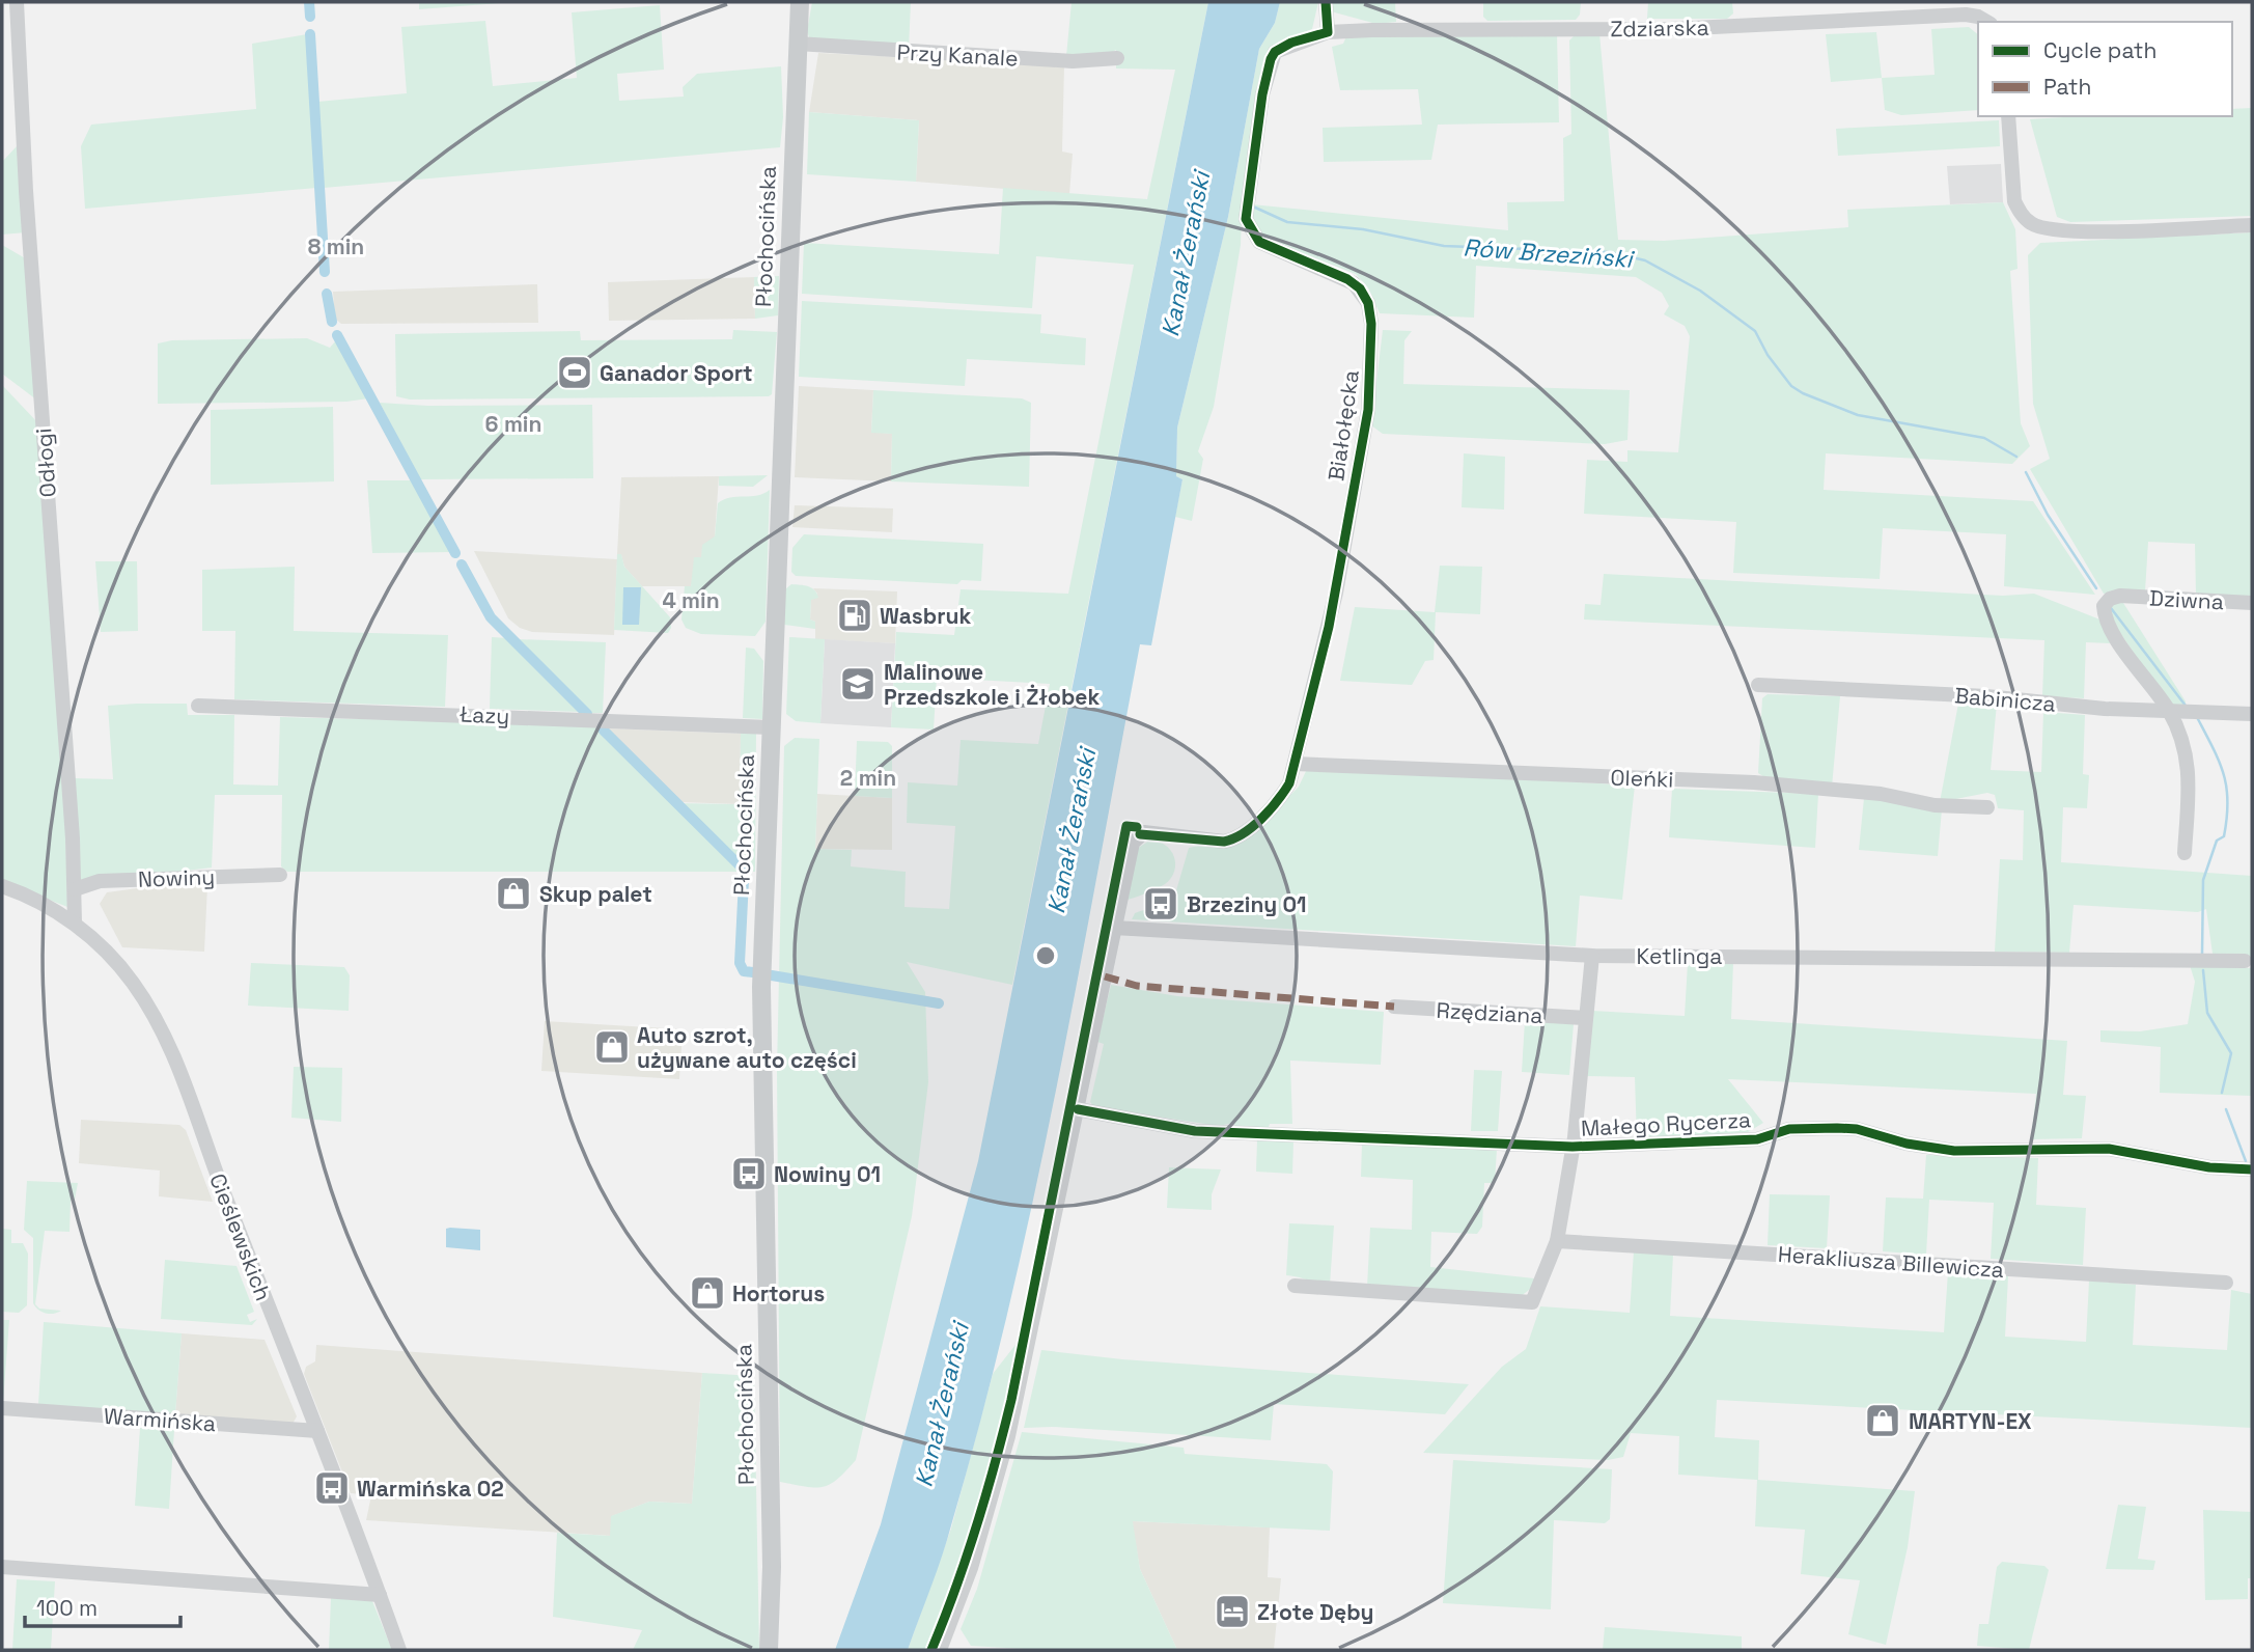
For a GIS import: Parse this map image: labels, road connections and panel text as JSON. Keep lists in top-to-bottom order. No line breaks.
{"streets":{"main road":["Płochocińska"],"street":["Zdziarska","Przy Kanale","Białołęcka","Odłogi","Dziwna","Babinicza","Łazy","Oleńki","Nowiny","Ketlinga","Rzędziana","Małego Rycerza","Cieślewskich","Herakliusza Billewicza","Warmińska"]},"crossings":[["Zdziarska","Białołęcka"],["Przy Kanale","Płochocińska"],["Płochocińska","Łazy"],["Białołęcka","Oleńki"],["Białołęcka","Ketlinga"],["Białołęcka","Małego Rycerza"],["Odłogi","Nowiny"],["Odłogi","Cieślewskich"],["Dziwna","Babinicza"],["Cieślewskich","Warmińska"]],"water":["Rów Brzeziński","Kanał Żerański"],"places":{"sports":["Ganador Sport"],"fuel station":["Wasbruk"],"school or university":["Malinowe Przedszkole i Żłobek"],"shop":["Skup palet","Auto szrot, używane auto części","Hortorus","MARTYN-EX"],"bus stop":["Brzeziny 01","Nowiny 01","Warmińska 02"],"hotel":["Złote Dęby"]},"legend":["Cycle path","Path"],"scale_bar":"100 m","rings":["8 min","6 min","4 min","2 min"]}
